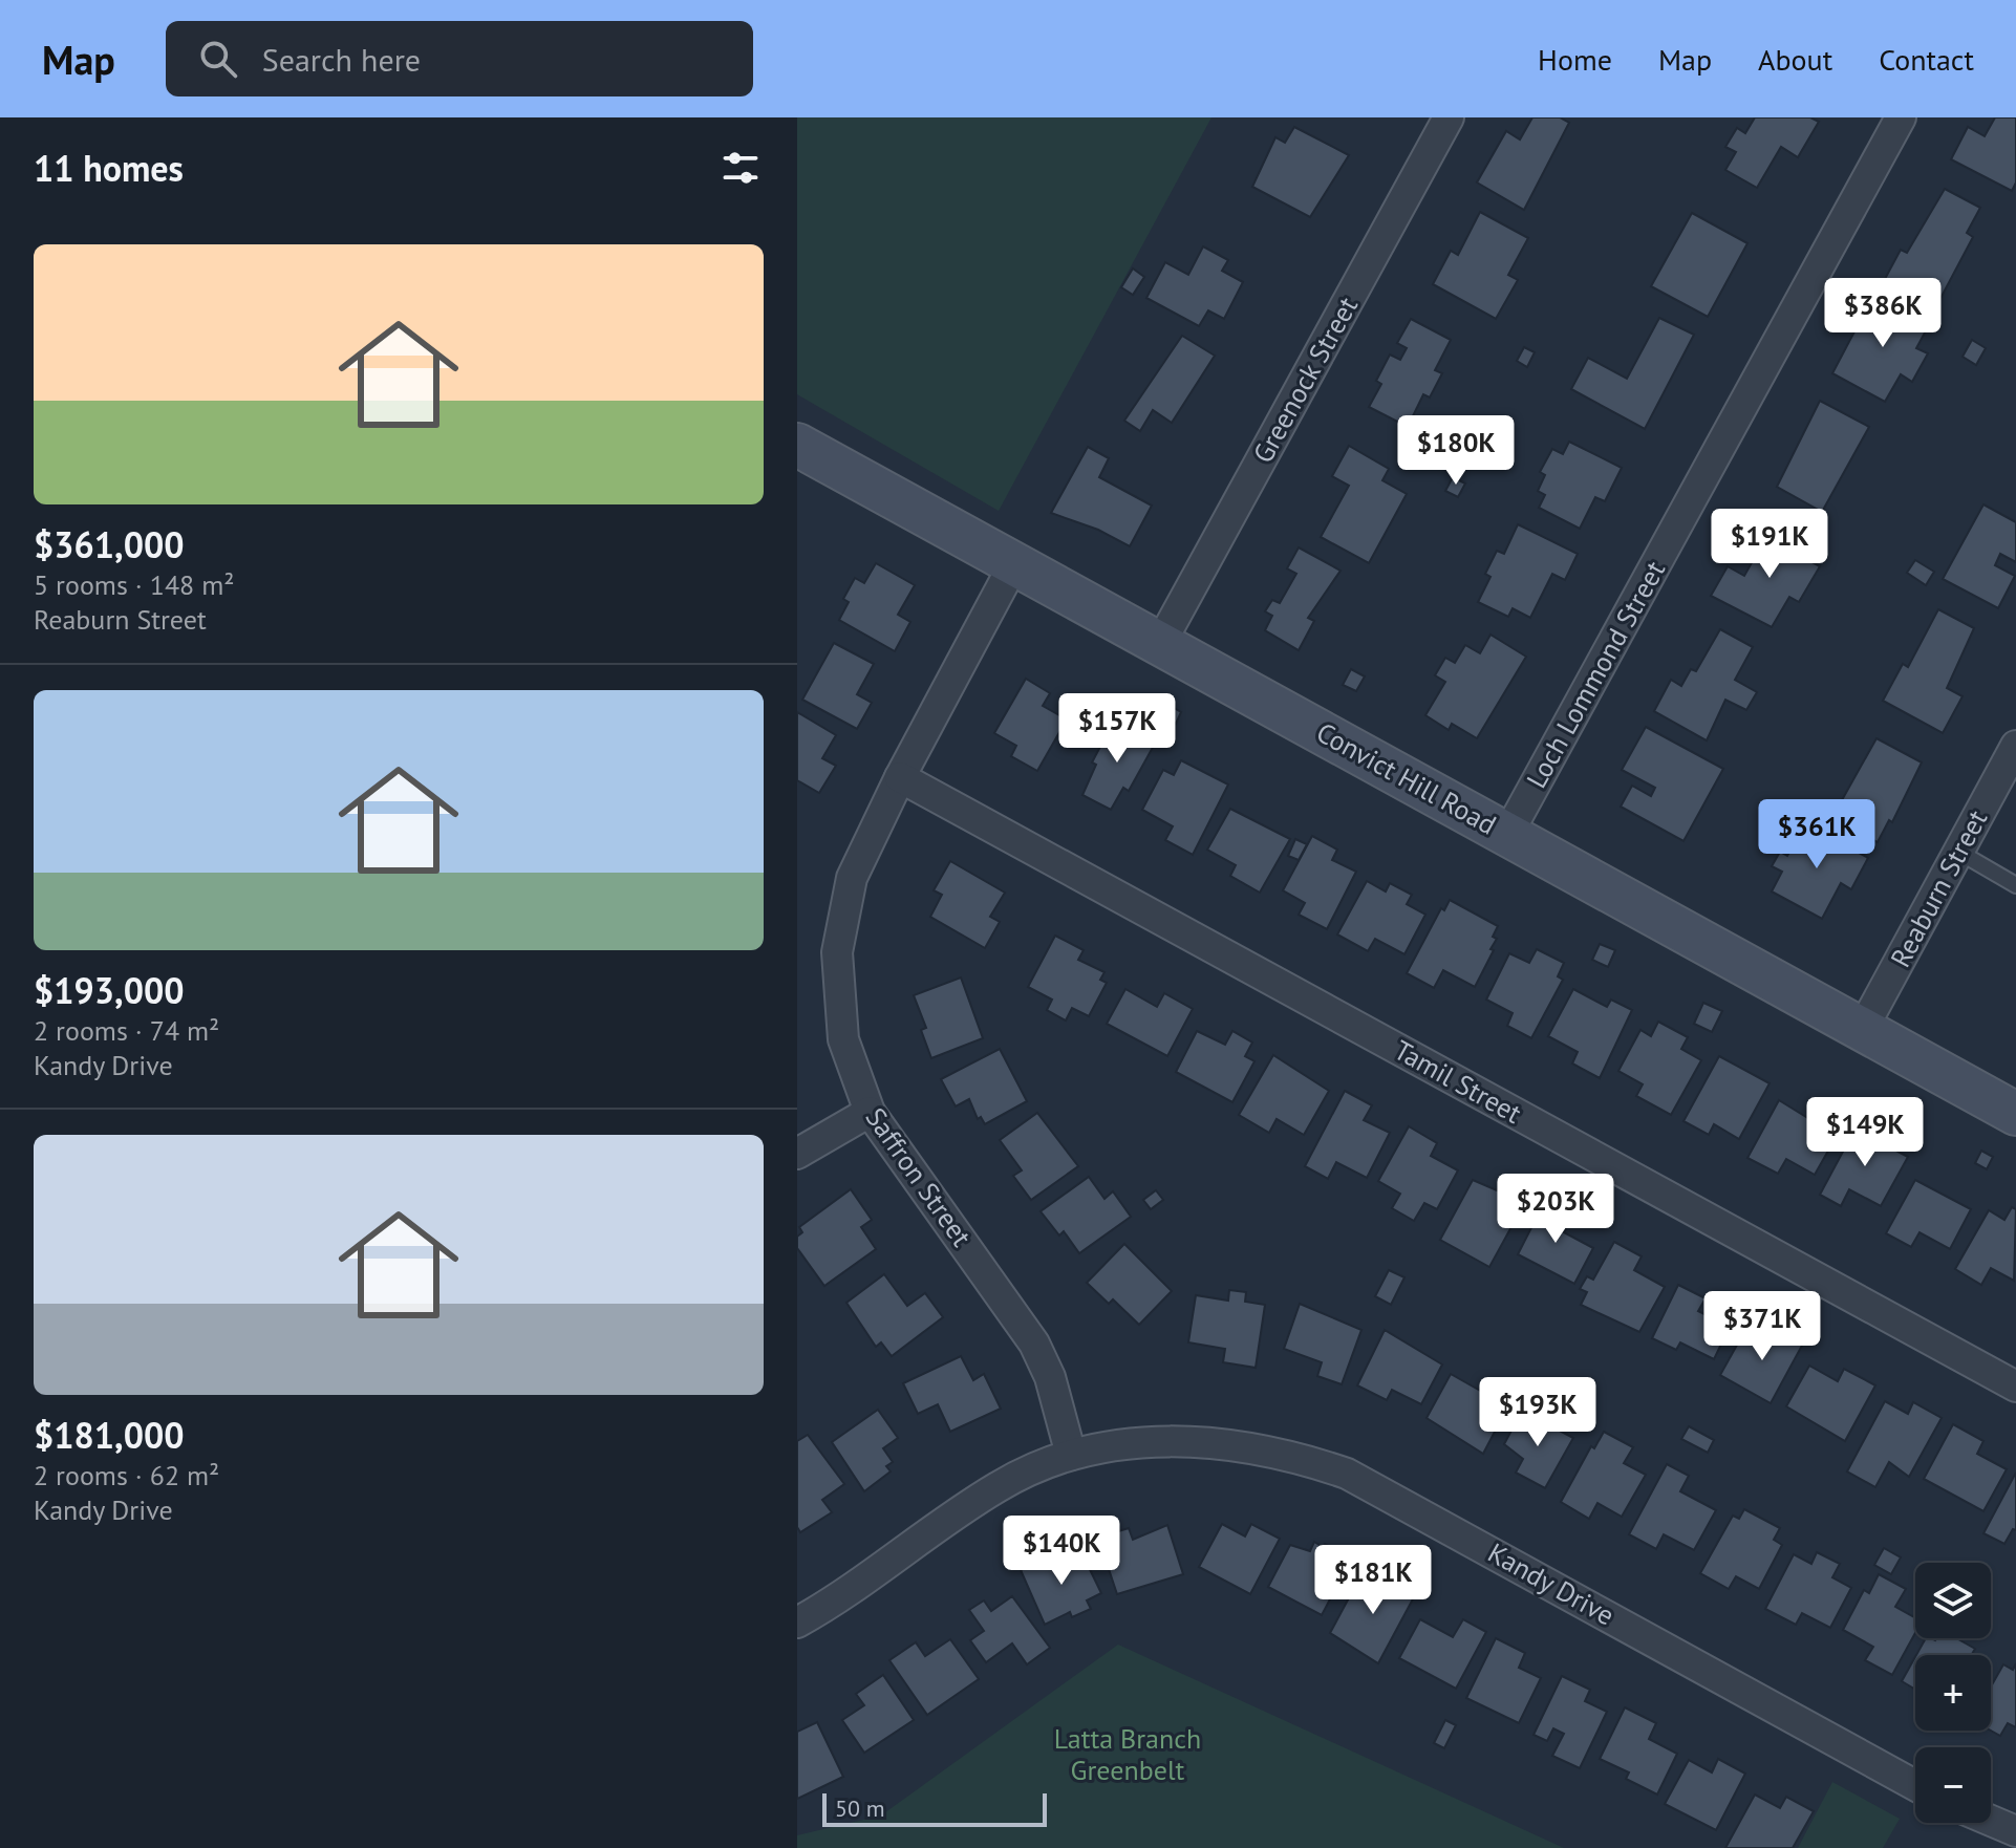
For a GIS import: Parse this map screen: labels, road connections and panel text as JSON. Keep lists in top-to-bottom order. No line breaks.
{"streets":{"street":["Greenock Street","Loch Lommond Street","Convict Hill Road","Reaburn Street","Tamil Street","Saffron Street","Kandy Drive"]},"crossings":[["Greenock Street","Convict Hill Road"],["Loch Lommond Street","Convict Hill Road"],["Convict Hill Road","Reaburn Street"],["Convict Hill Road","Saffron Street"],["Tamil Street","Saffron Street"],["Saffron Street","Kandy Drive"]],"parks":["Latta Branch Greenbelt"],"scale_bar":"50 m","page":{"header":"Map","search":"Search here","nav":["Home","Map","About","Contact"],"heading":"11 homes","list":[{"name":"$361,000","note":"5 rooms · 148 m² · Reaburn Street"},{"name":"$193,000","note":"2 rooms · 74 m² · Kandy Drive"},{"name":"$181,000","note":"2 rooms · 62 m² · Kandy Drive"}],"price":["$386K","$180K","$191K","$157K","$361K","$149K","$203K","$371K","$193K","$140K","$181K"],"map_buttons":["+","−"],"scale":"50 m"}}
